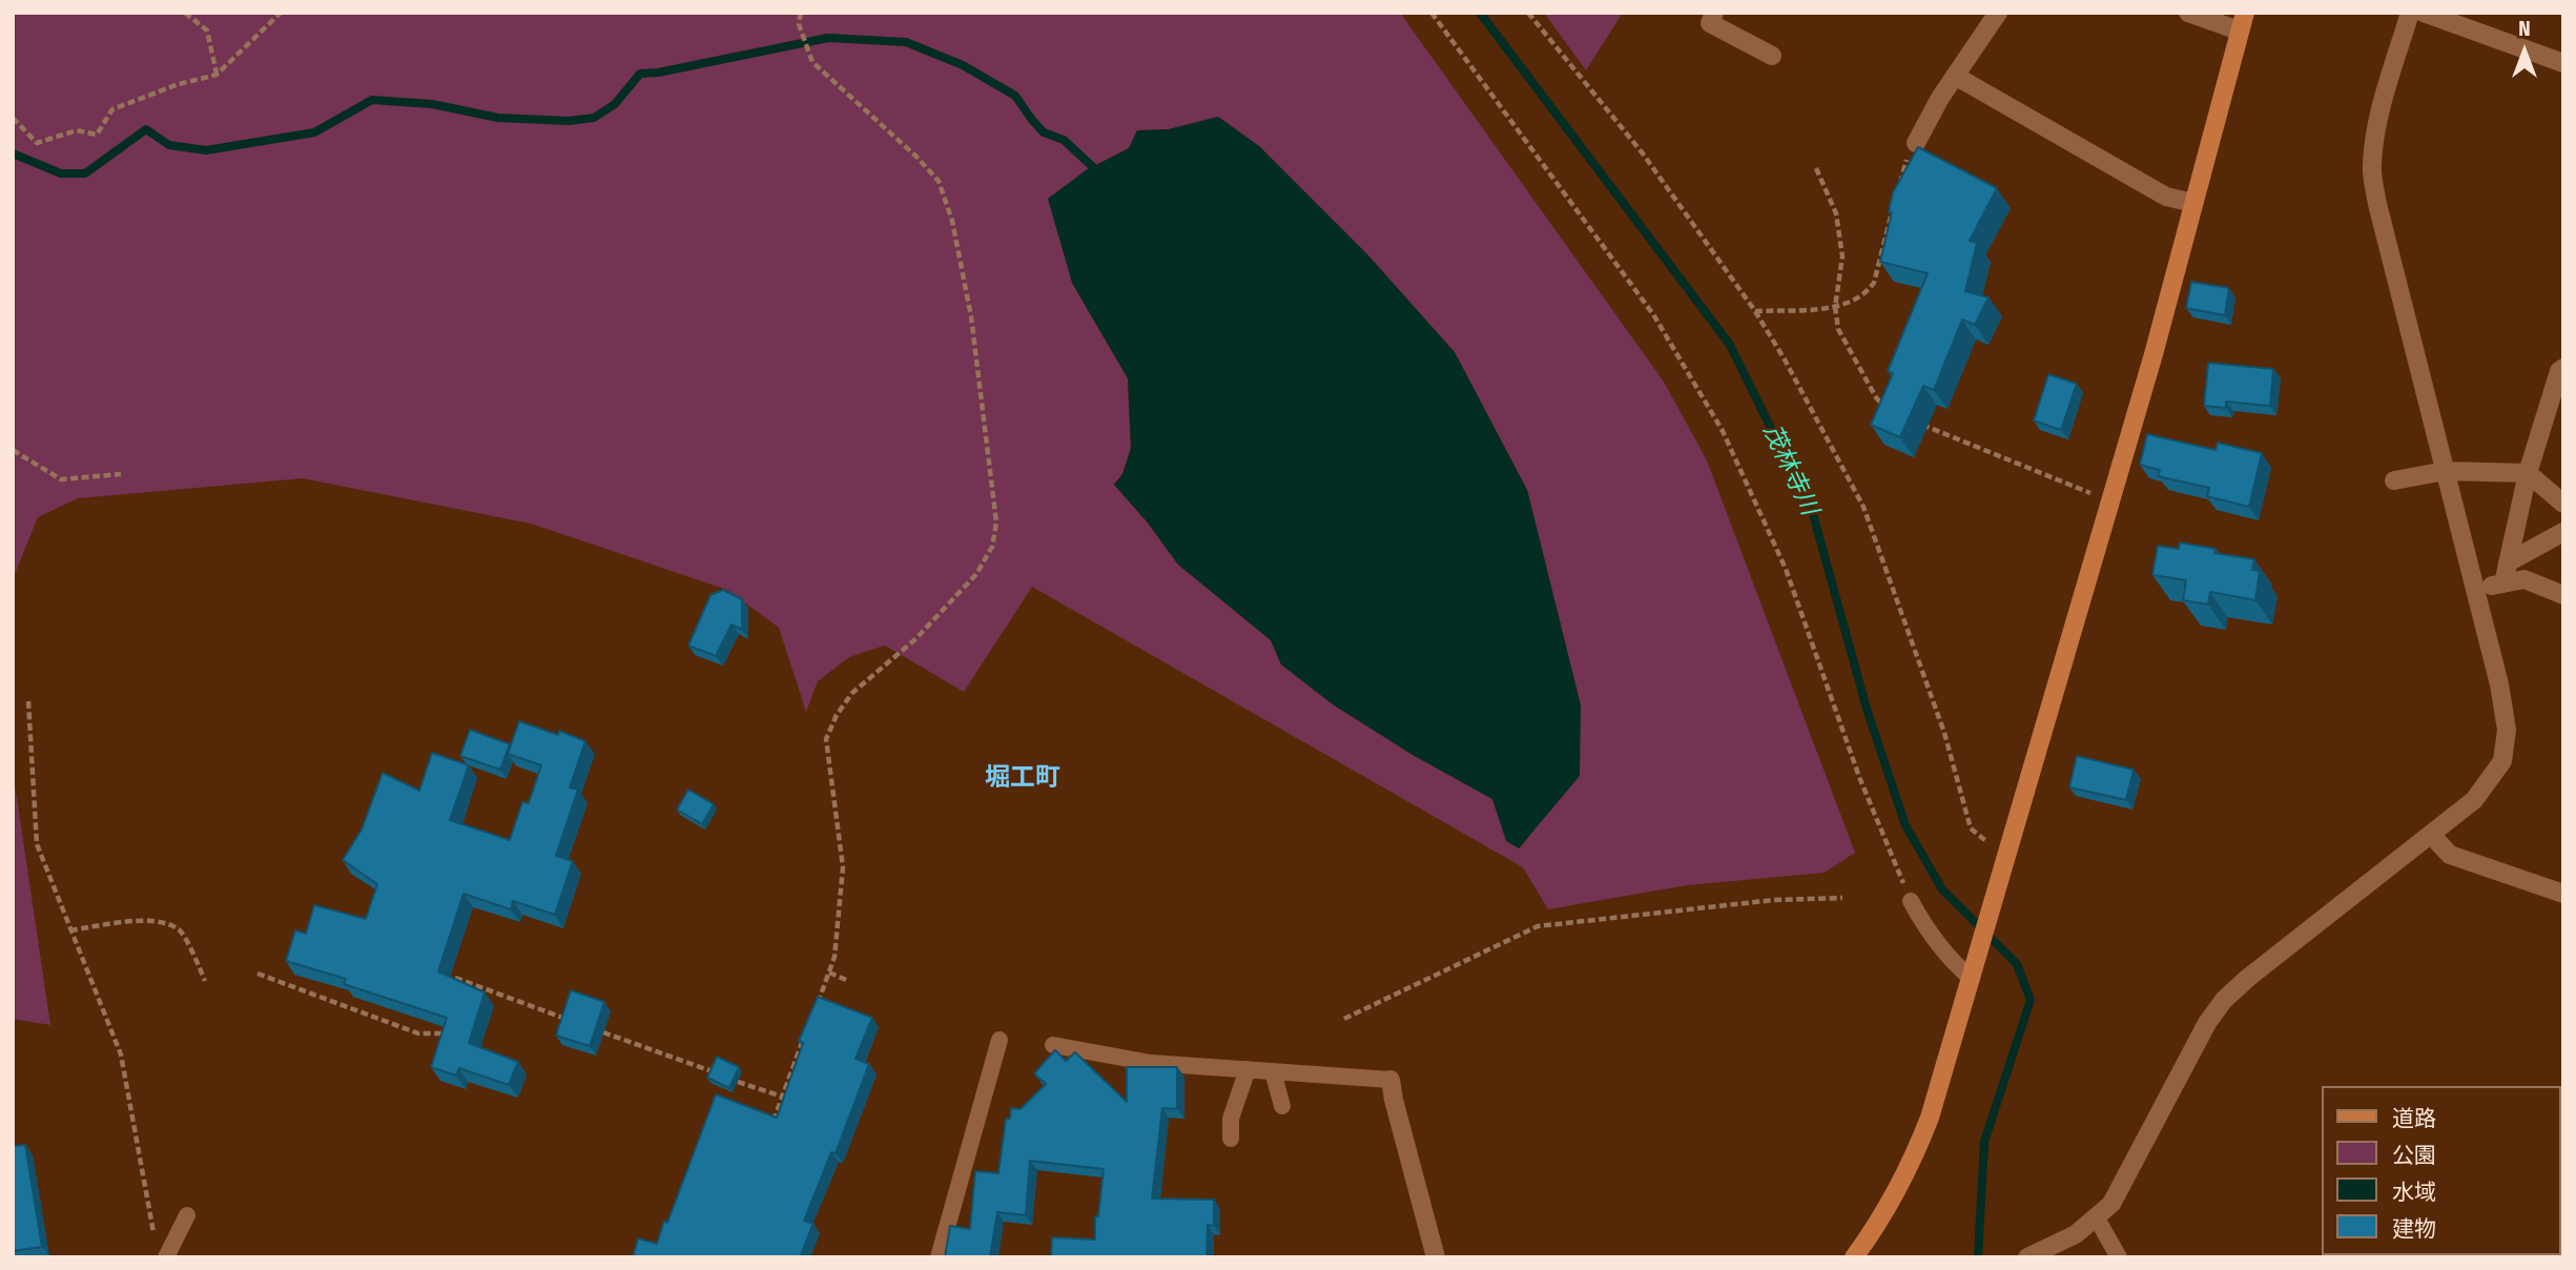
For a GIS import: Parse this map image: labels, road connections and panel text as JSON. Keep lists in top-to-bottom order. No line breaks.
{"districts":["堀工町"],"water":["茂林寺川"],"legend":["道路","公園","水域","建物"],"north":"top"}
